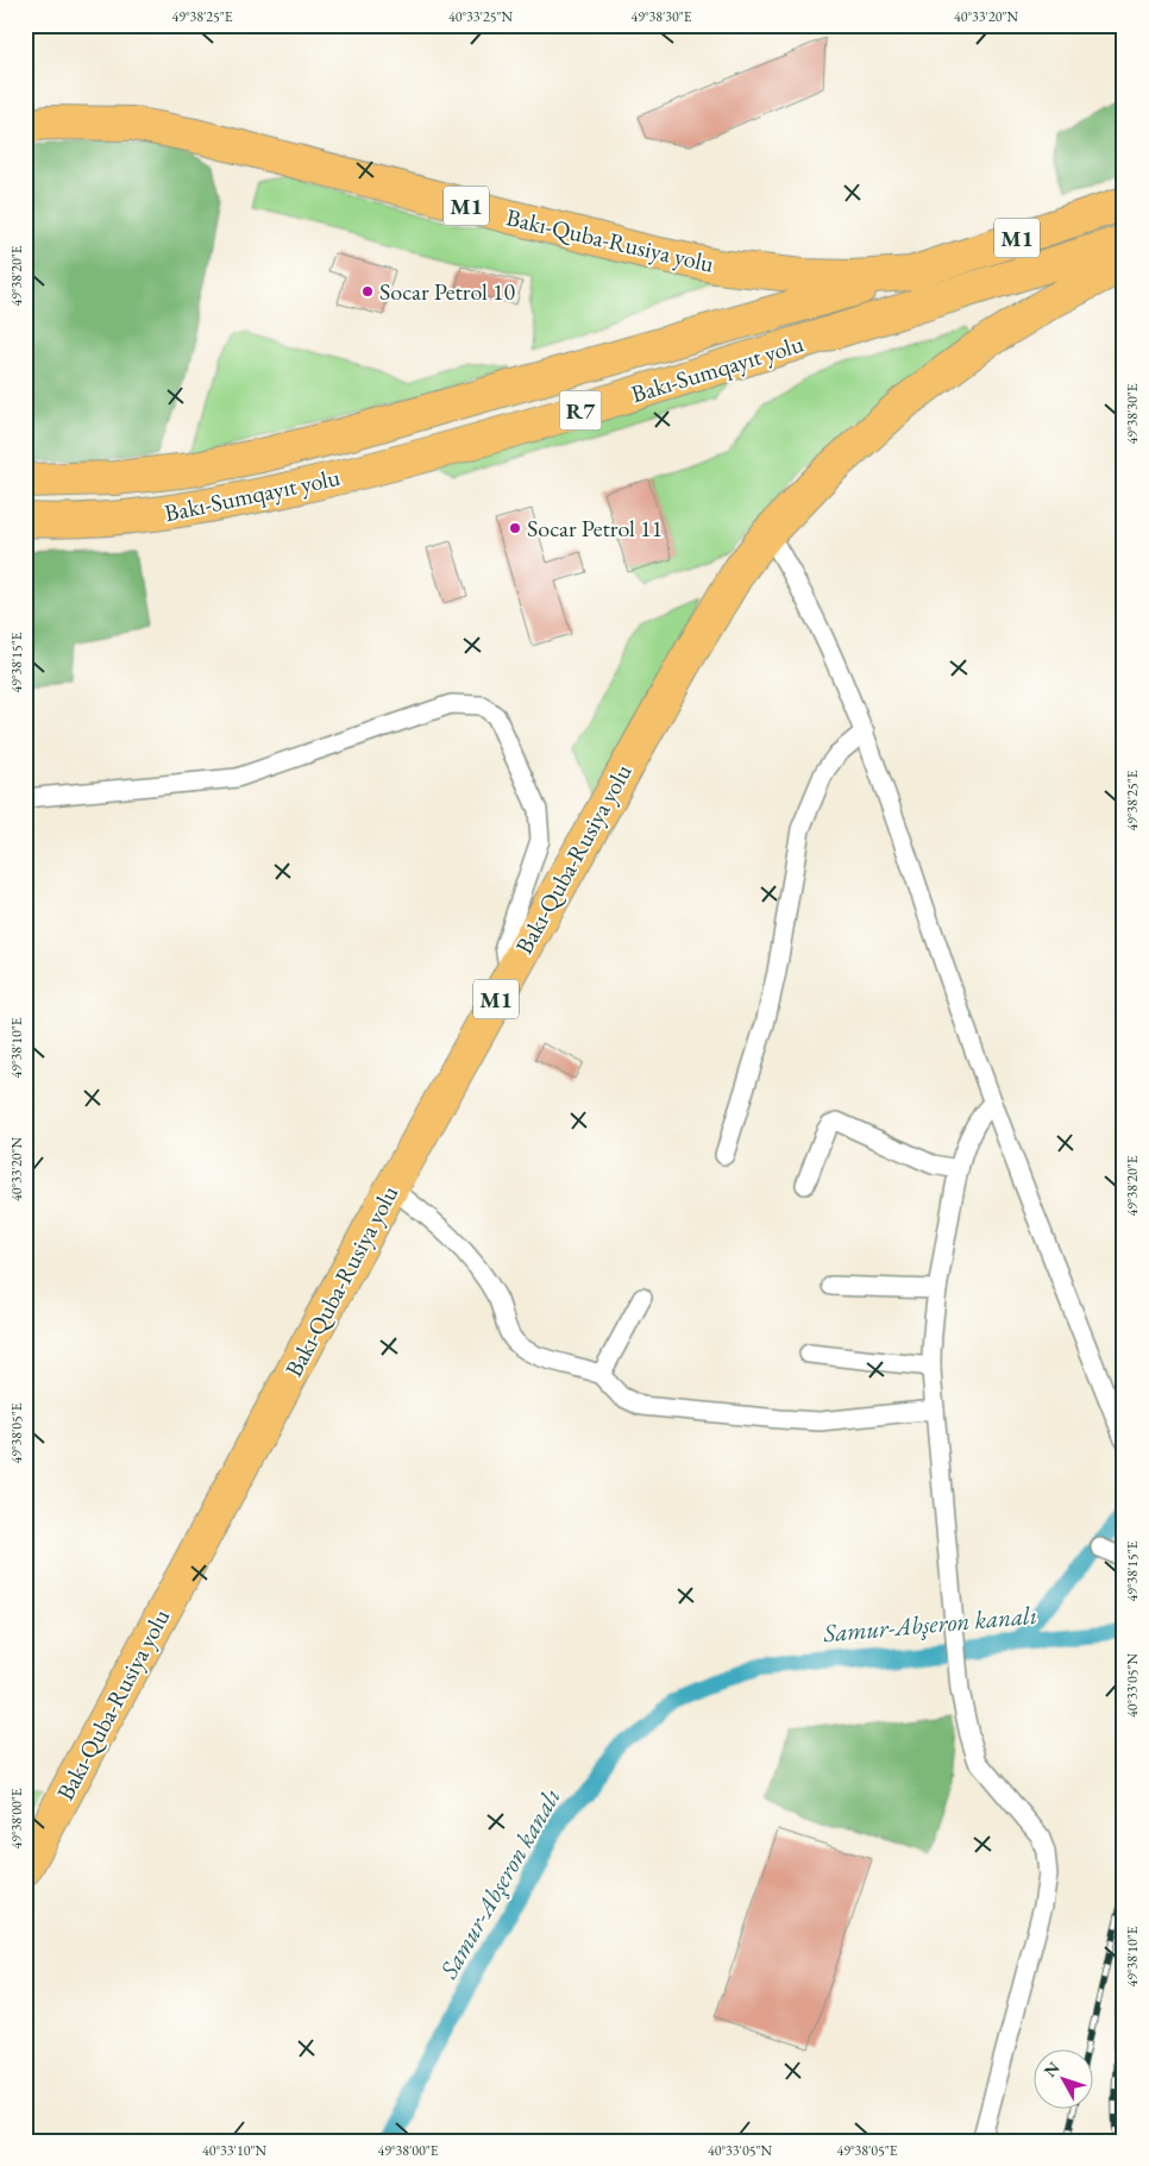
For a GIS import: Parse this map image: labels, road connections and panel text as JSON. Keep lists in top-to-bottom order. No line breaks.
{"streets":{"highway":["M1","Bakı-Quba-Rusiya yolu","Bakı-Sumqayıt yolu","R7"]},"crossings":[["Bakı-Quba-Rusiya yolu","Bakı-Sumqayıt yolu"]],"water":["Samur-Abşeron kanalı"],"places":["Socar Petrol 10","Socar Petrol 11"],"north":"top left","coordinates":["49°38'25\"E","40°33'25\"N","49°38'30\"E","40°33'20\"N","49°38'20\"E","49°38'15\"E","49°38'10\"E","49°38'05\"E","40°33'05\"N","49°38'00\"E","40°33'10\"N"]}
